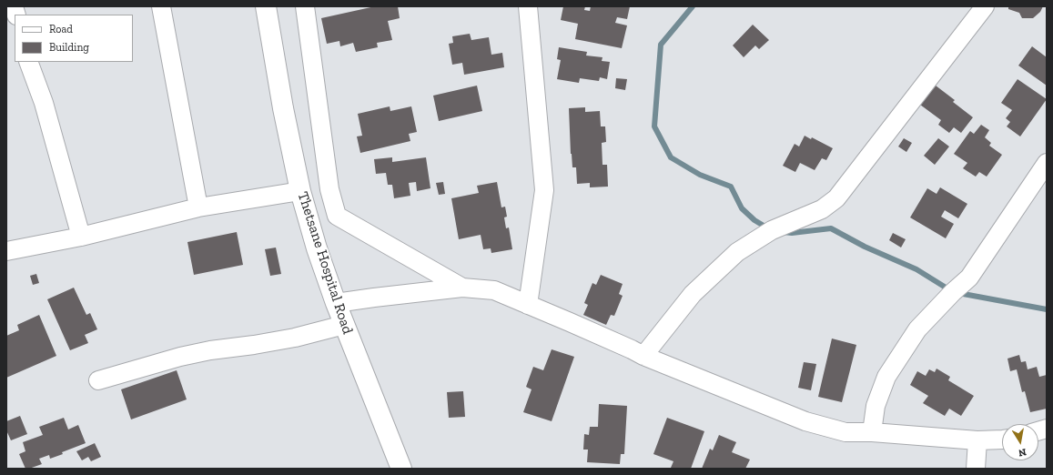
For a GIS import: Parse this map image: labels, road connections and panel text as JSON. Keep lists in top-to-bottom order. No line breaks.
{"streets":{"main road":["Thetsane Hospital Road"]},"legend":["Road","Building"],"north":"bottom"}
